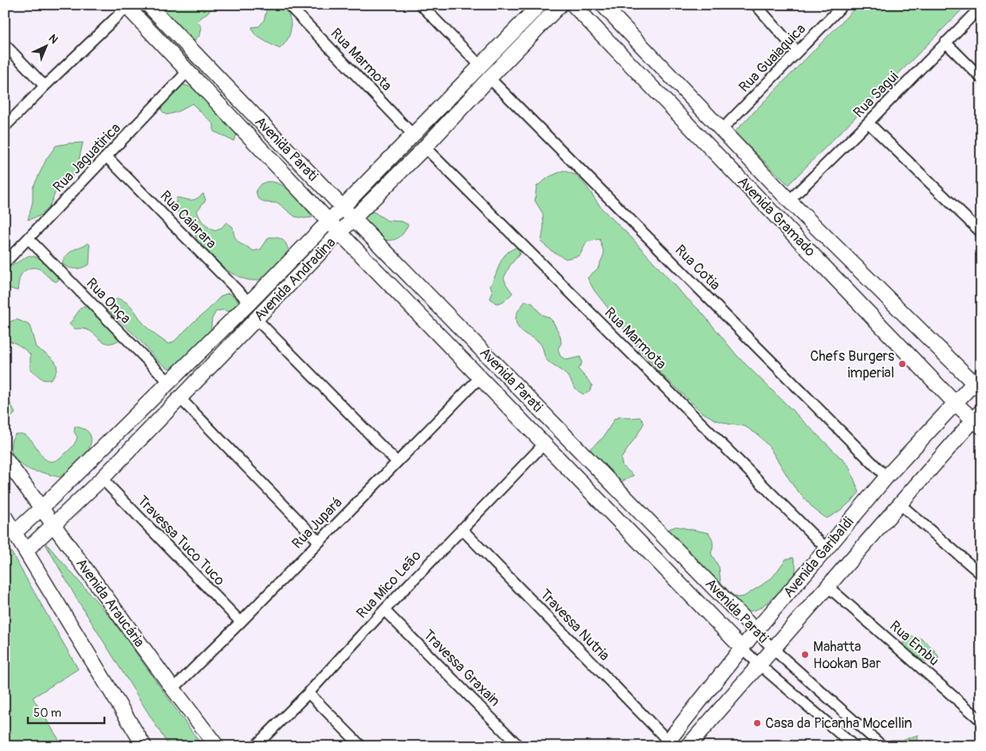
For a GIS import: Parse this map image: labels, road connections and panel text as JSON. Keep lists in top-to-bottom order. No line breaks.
{"streets":{"street":["Rua Guaiaquica","Rua Marmota","Rua Sagui","Avenida Parati","Rua Jaguatirica","Avenida Gramado","Rua Caiarara","Rua Cotia","Avenida Andradina","Rua Onça","Rua Jupará","Travessa Tuco Tuco","Avenida Garibaldi","Rua Mico Leão","Avenida Araucária","Travessa Nutria","Rua Embu","Travessa Graxain"]},"crossings":[["Rua Guaiaquica","Avenida Gramado"],["Rua Marmota","Avenida Andradina"],["Rua Marmota","Avenida Garibaldi"],["Rua Sagui","Avenida Gramado"],["Avenida Parati","Rua Jaguatirica"],["Avenida Parati","Avenida Andradina"],["Avenida Parati","Rua Jupará"],["Avenida Parati","Avenida Garibaldi"],["Avenida Parati","Rua Mico Leão"],["Rua Jaguatirica","Rua Caiarara"],["Rua Jaguatirica","Rua Onça"],["Avenida Gramado","Avenida Garibaldi"],["Rua Caiarara","Avenida Andradina"],["Rua Cotia","Avenida Andradina"],["Rua Cotia","Avenida Garibaldi"],["Avenida Andradina","Rua Onça"],["Avenida Andradina","Travessa Tuco Tuco"],["Avenida Andradina","Avenida Araucária"],["Rua Jupará","Travessa Tuco Tuco"],["Rua Jupará","Avenida Araucária"],["Avenida Garibaldi","Travessa Nutria"],["Avenida Garibaldi","Rua Embu"],["Rua Mico Leão","Travessa Nutria"],["Rua Mico Leão","Travessa Graxain"]],"places":["Chefs Burgers imperial","Mahatta Hookan Bar","Casa da Picanha Mocellin"],"scale_bar":"50 m","north":"top right"}
